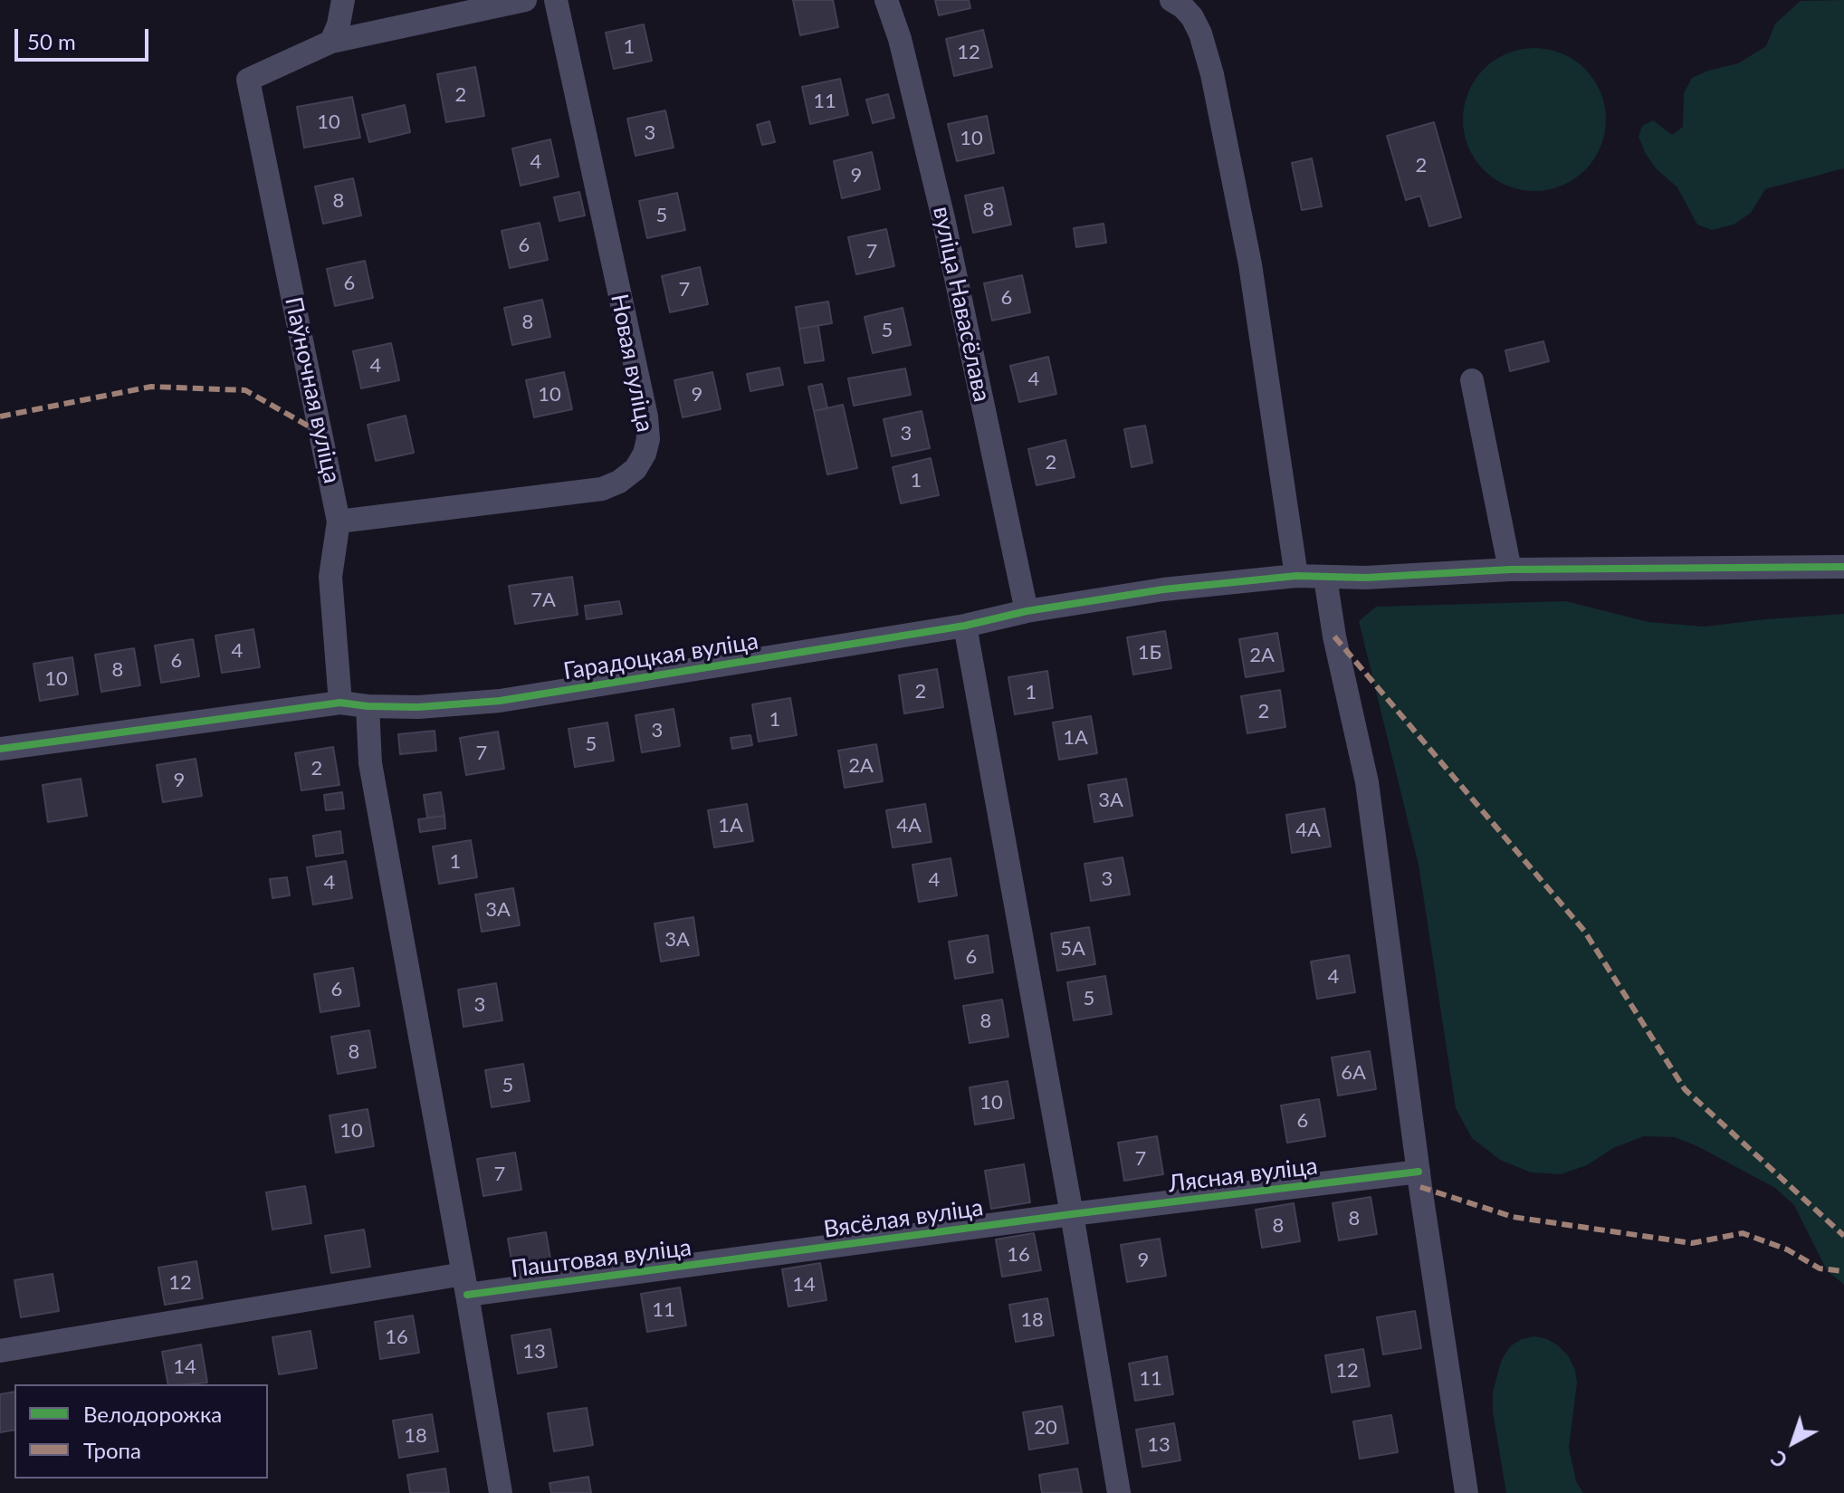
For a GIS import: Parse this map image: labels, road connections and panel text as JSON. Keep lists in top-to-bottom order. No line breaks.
{"streets":{"street":["вуліца Навасёлава","Новая вуліца","Паўночная вуліца","Гарадоцкая вуліца","Лясная вуліца","Вясёлая вуліца","Паштовая вуліца"]},"crossings":[["вуліца Навасёлава","Гарадоцкая вуліца"],["Новая вуліца","Паўночная вуліца"],["Паўночная вуліца","Гарадоцкая вуліца"],["Лясная вуліца","Вясёлая вуліца"],["Вясёлая вуліца","Паштовая вуліца"]],"house_numbers":["1","12","2","11","10","3","10","4","2","9","8","8","5","6","7","6","7","6","8","5","4","4","10","9","3","2","1","7А","4","1Б","2А","6","8","10","2","1","2","1","3","1А","5","7","2А","2","9","3А","1А","4А","4А","1","3","4","4","3А","3А","5А","6","4","6","5","3","8","8","6А","5","10","6","10","7","7","8","8","16","9","12","14","11","18","16","13","14","12","11","20","18","13"],"legend":["Велодорожка","Тропа"],"scale_bar":"50 m","north":"bottom left"}
